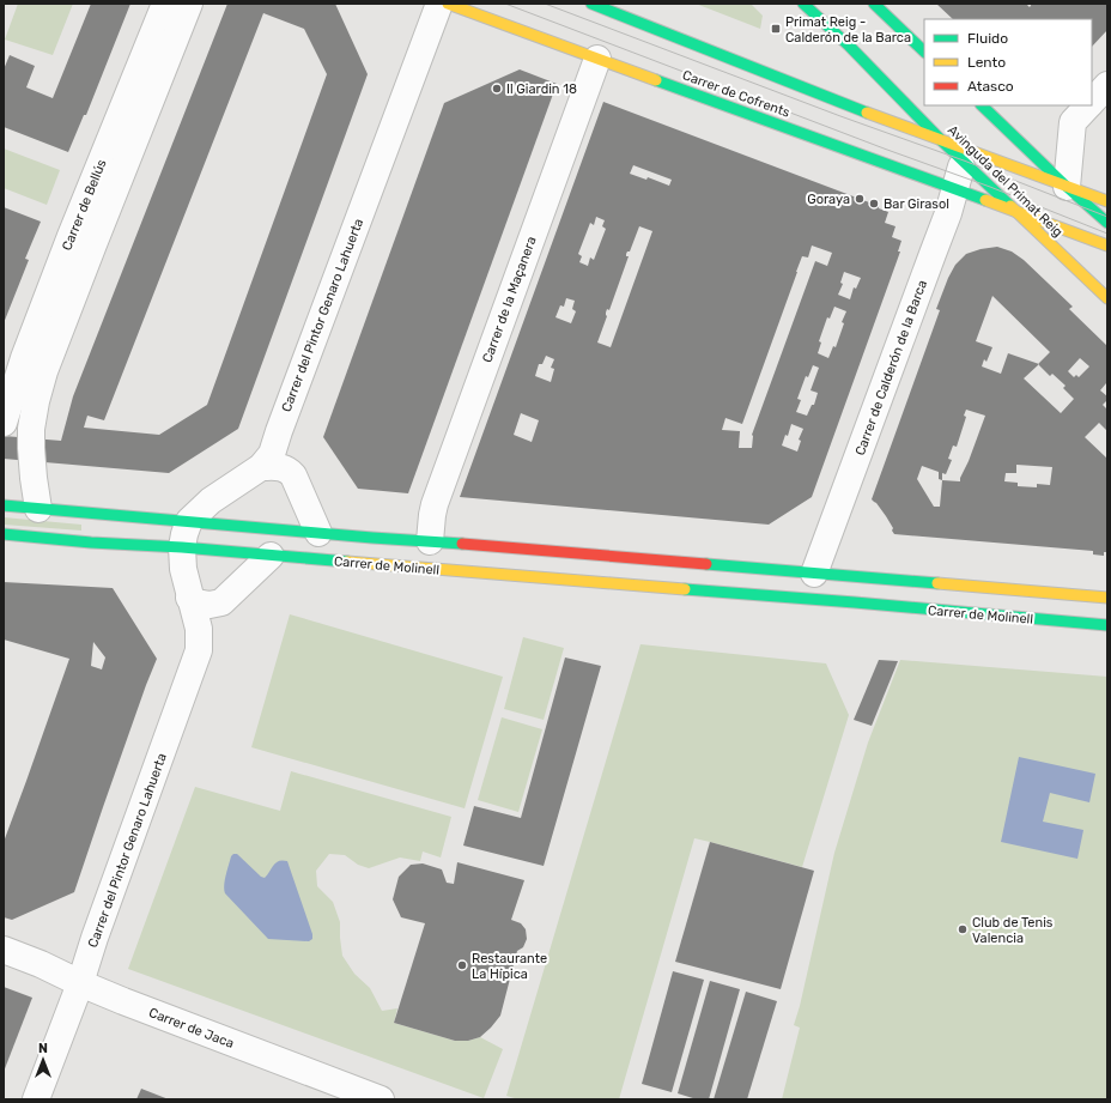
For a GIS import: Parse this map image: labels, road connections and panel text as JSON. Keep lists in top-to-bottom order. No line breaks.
{"streets":{"street":["Carrer de Cofrents","Avinguda del Primat Reig","Carrer de Bellús","Carrer de la Maçanera","Carrer del Pintor Genaro Lahuerta","Carrer de Calderón de la Barca","Carrer de Molinell","Carrer de Jaca"]},"crossings":[["Carrer de Cofrents","Avinguda del Primat Reig"],["Carrer de Cofrents","Carrer de la Maçanera"],["Carrer de Cofrents","Carrer de Calderón de la Barca"],["Avinguda del Primat Reig","Carrer de Calderón de la Barca"],["Carrer de Bellús","Carrer de Molinell"],["Carrer de la Maçanera","Carrer de Molinell"],["Carrer del Pintor Genaro Lahuerta","Carrer de Molinell"],["Carrer del Pintor Genaro Lahuerta","Carrer de Jaca"],["Carrer de Calderón de la Barca","Carrer de Molinell"]],"places":{"transit":["Primat Reig - Calderón de la Barca"],"other":["Il Giardin 18","Goraya","Bar Girasol","Club de Tenis Valencia","Restaurante La Hípica"]},"legend":["Fluido","Lento","Atasco"],"north":"top"}
